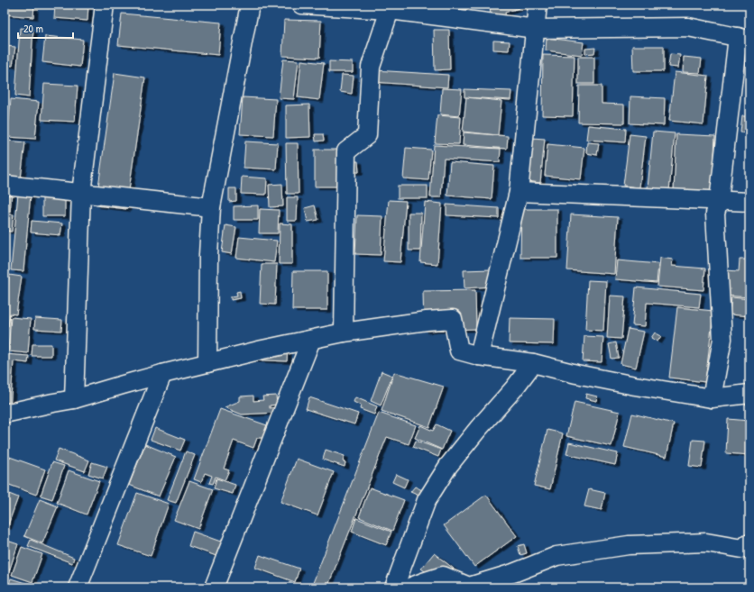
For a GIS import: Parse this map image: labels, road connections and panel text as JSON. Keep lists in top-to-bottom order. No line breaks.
{"scale_bar":"20 m"}
